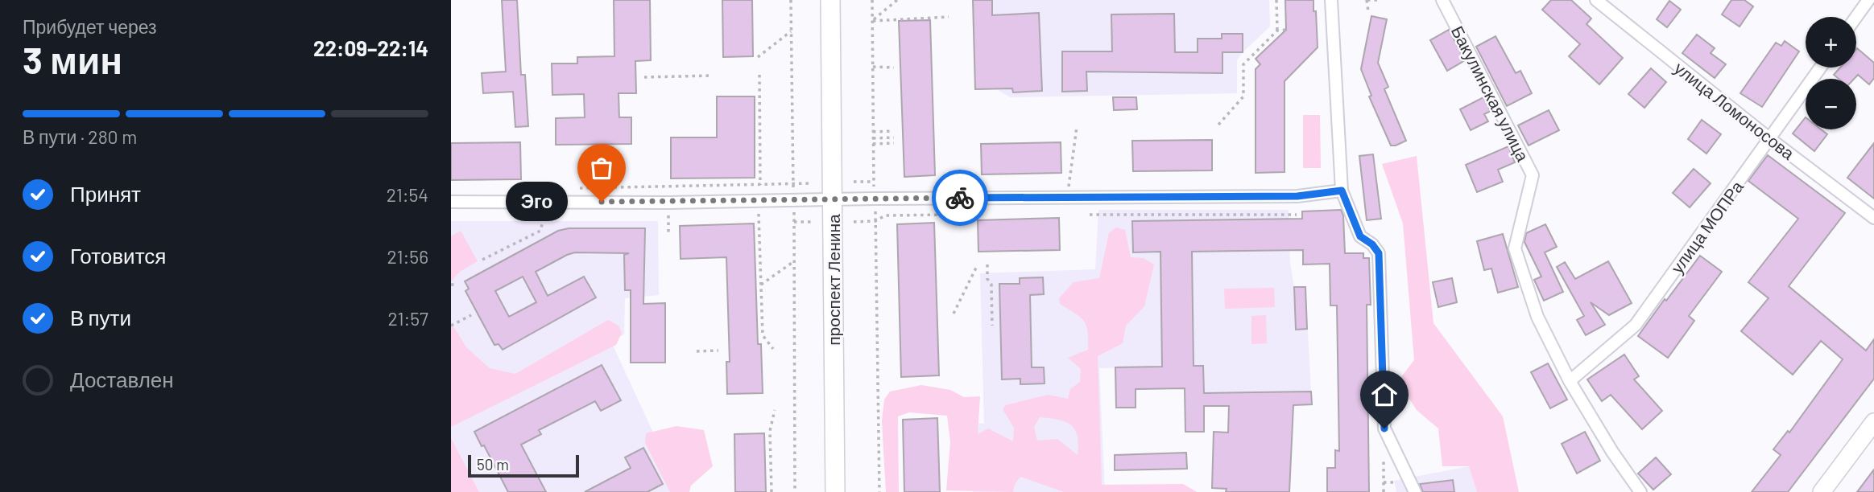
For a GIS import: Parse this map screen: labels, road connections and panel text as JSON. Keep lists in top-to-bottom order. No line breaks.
{"streets":{"main road":["проспект Ленина"],"street":["Бакулинская улица","улица Ломоносова","улица МОПРа"]},"crossings":[["Бакулинская улица","улица МОПРа"],["улица Ломоносова","улица МОПРа"]],"places":["Эго"],"scale_bar":"50 m","page":{"heading":["3 мин","Прибудет через","22:09–22:14"],"map_buttons":["+","−"],"bar":"В пути · 280 m","list":[["Принят","21:54"],["Готовится","21:56"],["В пути","21:57"],"Доставлен"],"bubble":"Эго","scale":"50 m"}}
